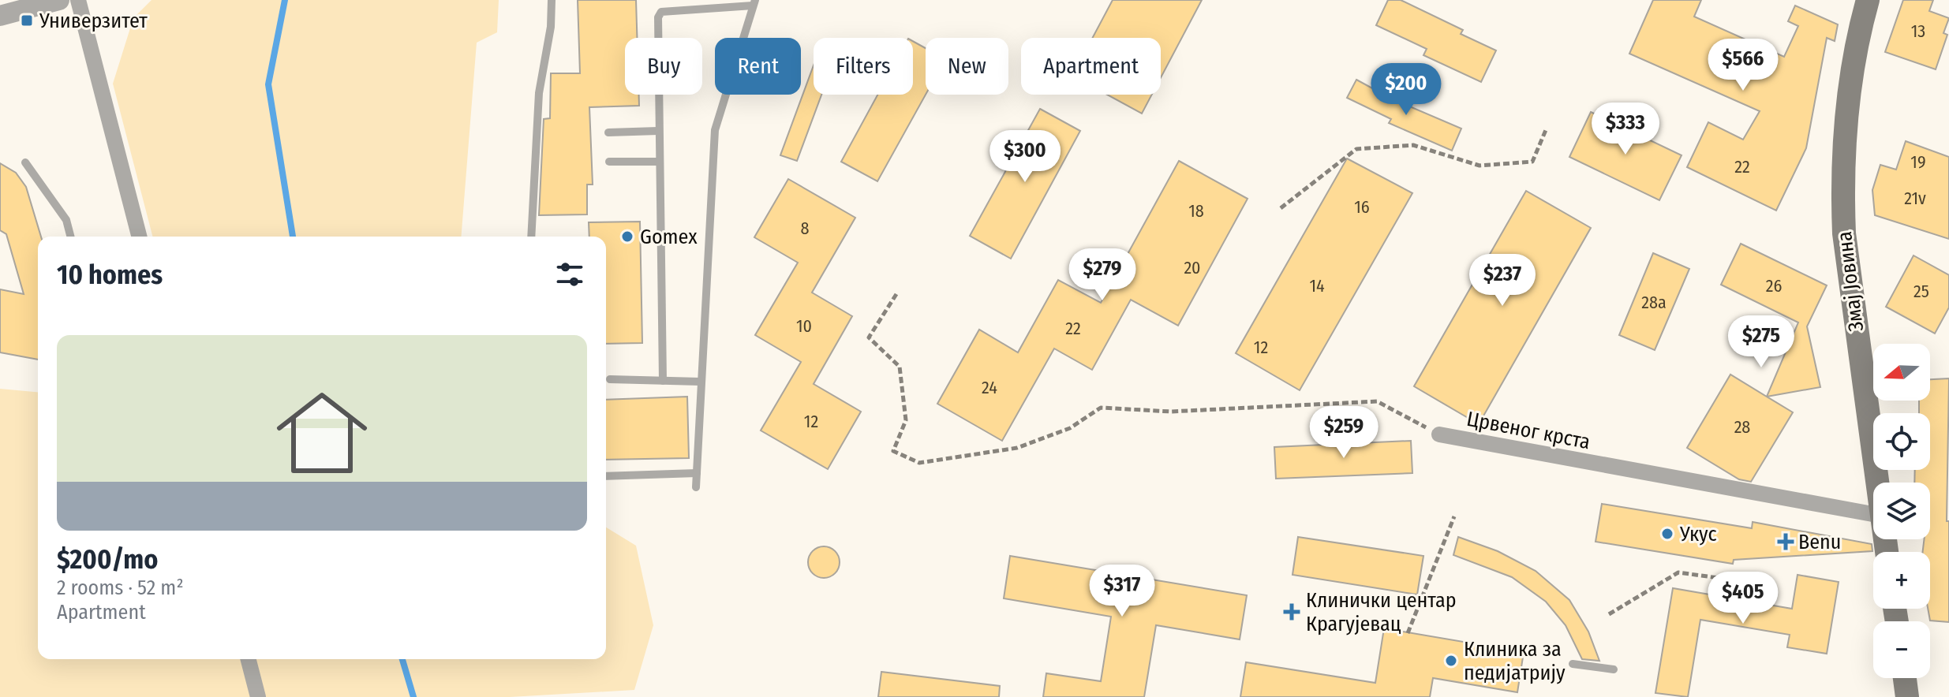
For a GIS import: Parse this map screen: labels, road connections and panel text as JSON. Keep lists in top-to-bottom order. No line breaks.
{"streets":{"main road":["Змај Јовина"],"street":["Црвеног крста"]},"places":{"transit":["Универзитет"],"other":["Gomex","Укус","Клиника за педијатрију"],"health":["Benu","Клинички центар Крагујевац"]},"house_numbers":["13","19","22","21v","16","18","8","20","14","26","25","28a","10","22","12","24","12","28"],"north":"left","page":{"chip":["Buy","Rent","Filters","New","Apartment"],"price":["$566","$200","$333","$300","$279","$237","$275","$259","$317","$405"],"heading":"10 homes","list":[{"name":"$200/mo","note":"2 rooms · 52 m² · Apartment"}],"map_buttons":["+","−"]}}
